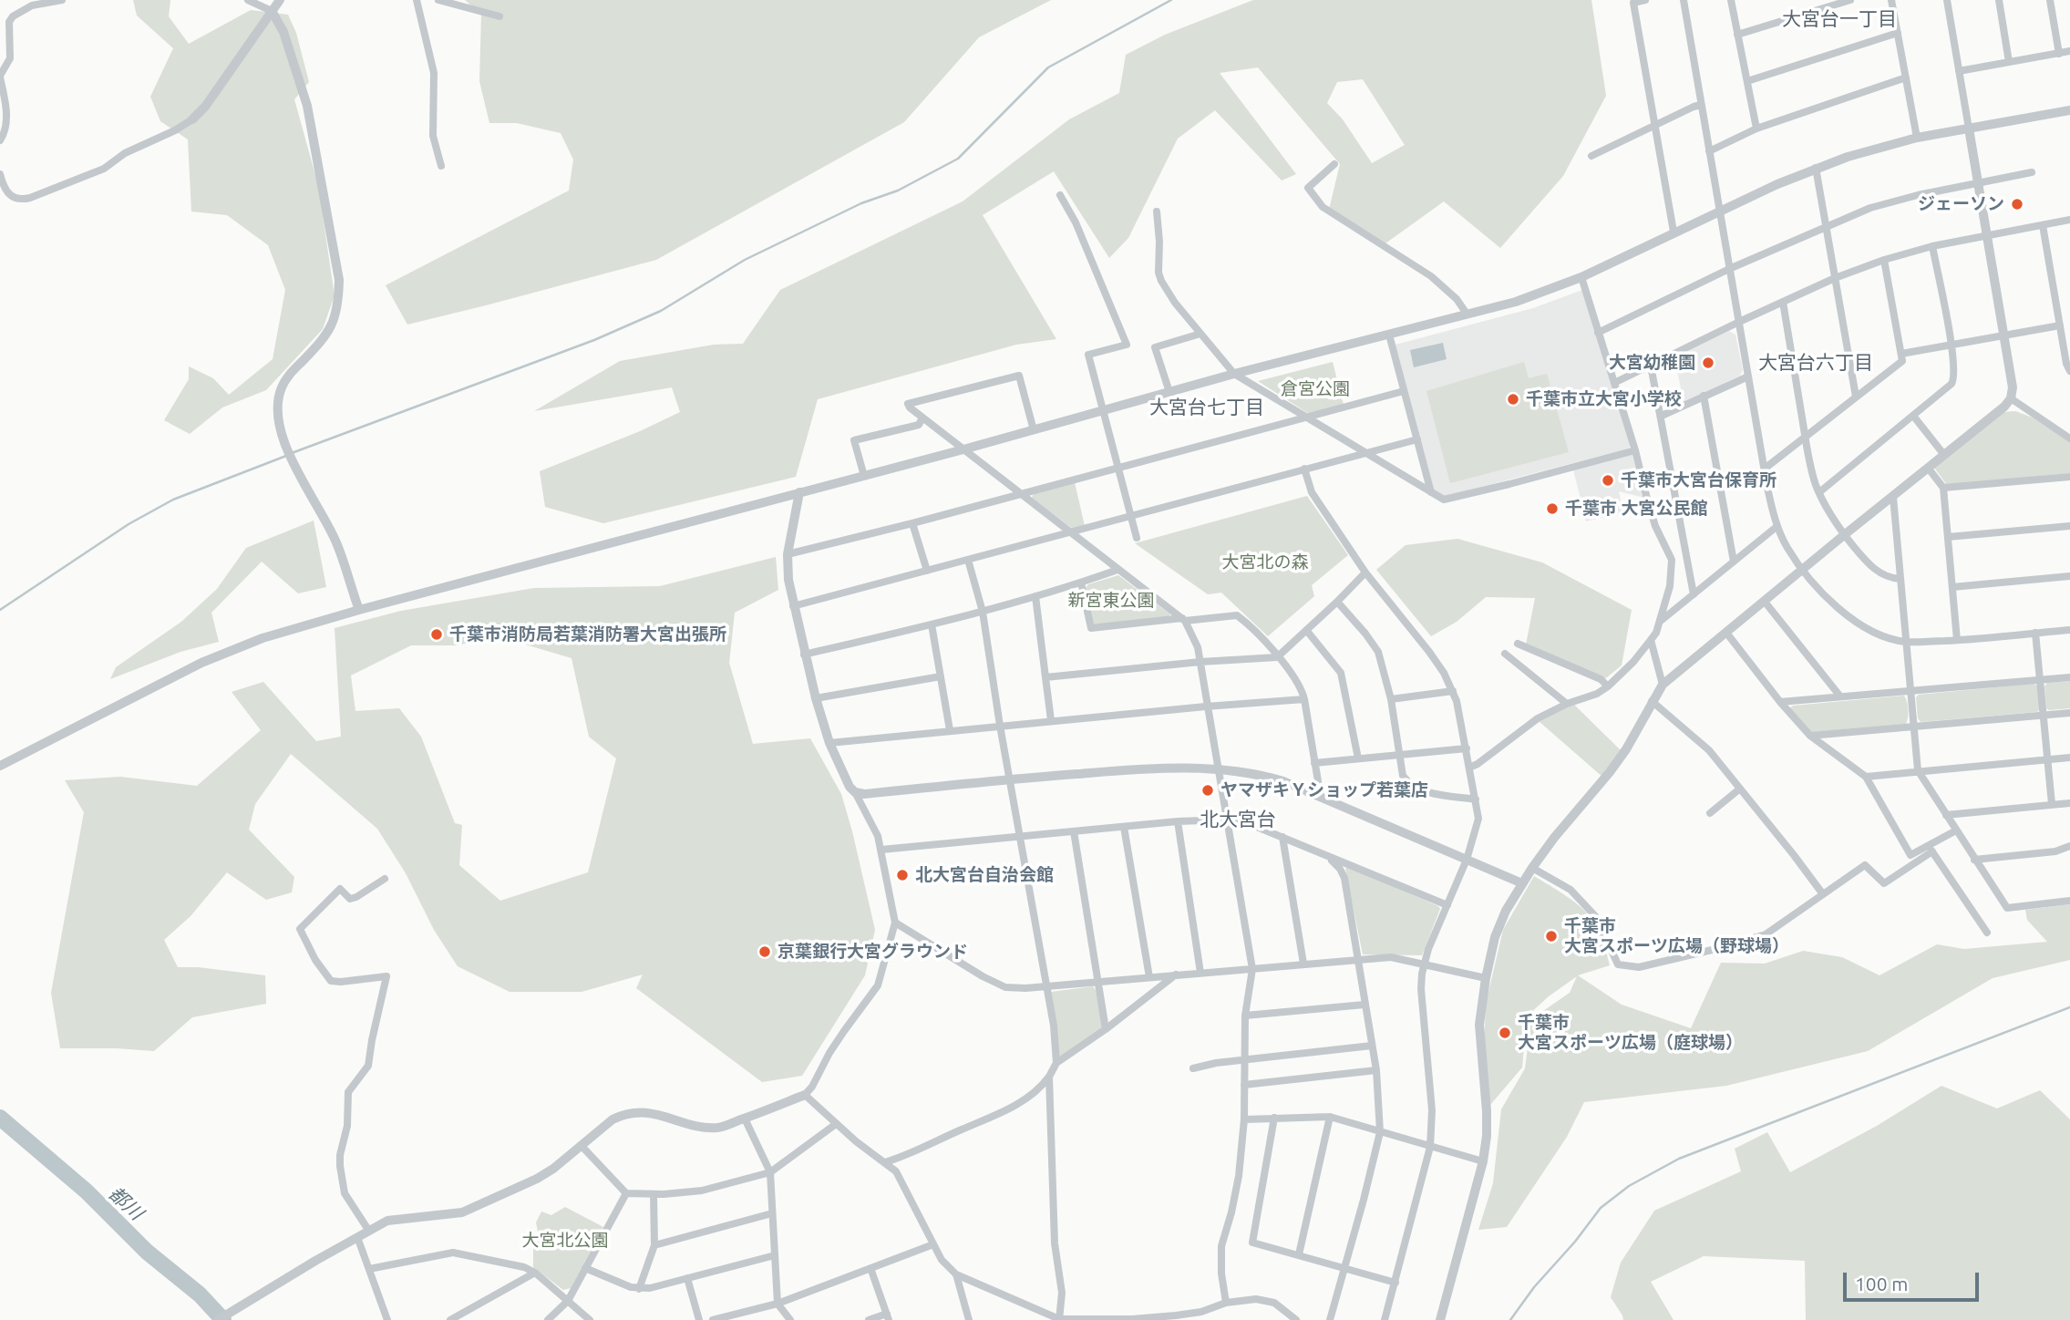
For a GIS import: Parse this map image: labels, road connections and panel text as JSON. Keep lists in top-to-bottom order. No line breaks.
{"districts":["大宮台一丁目","大宮台六丁目","大宮台七丁目","北大宮台"],"water":["都川"],"parks":["倉宮公園","大宮北の森","新宮東公園","大宮北公園"],"places":["ジェーソン","大宮幼稚園","千葉市立大宮小学校","千葉市大宮台保育所","千葉市 大宮公民館","千葉市消防局若葉消防署大宮出張所","ヤマザキＹショップ若葉店","北大宮台自治会館","千葉市 大宮スポーツ広場（野球場）","京葉銀行大宮グラウンド","千葉市 大宮スポーツ広場（庭球場）"],"scale_bar":"100 m"}
